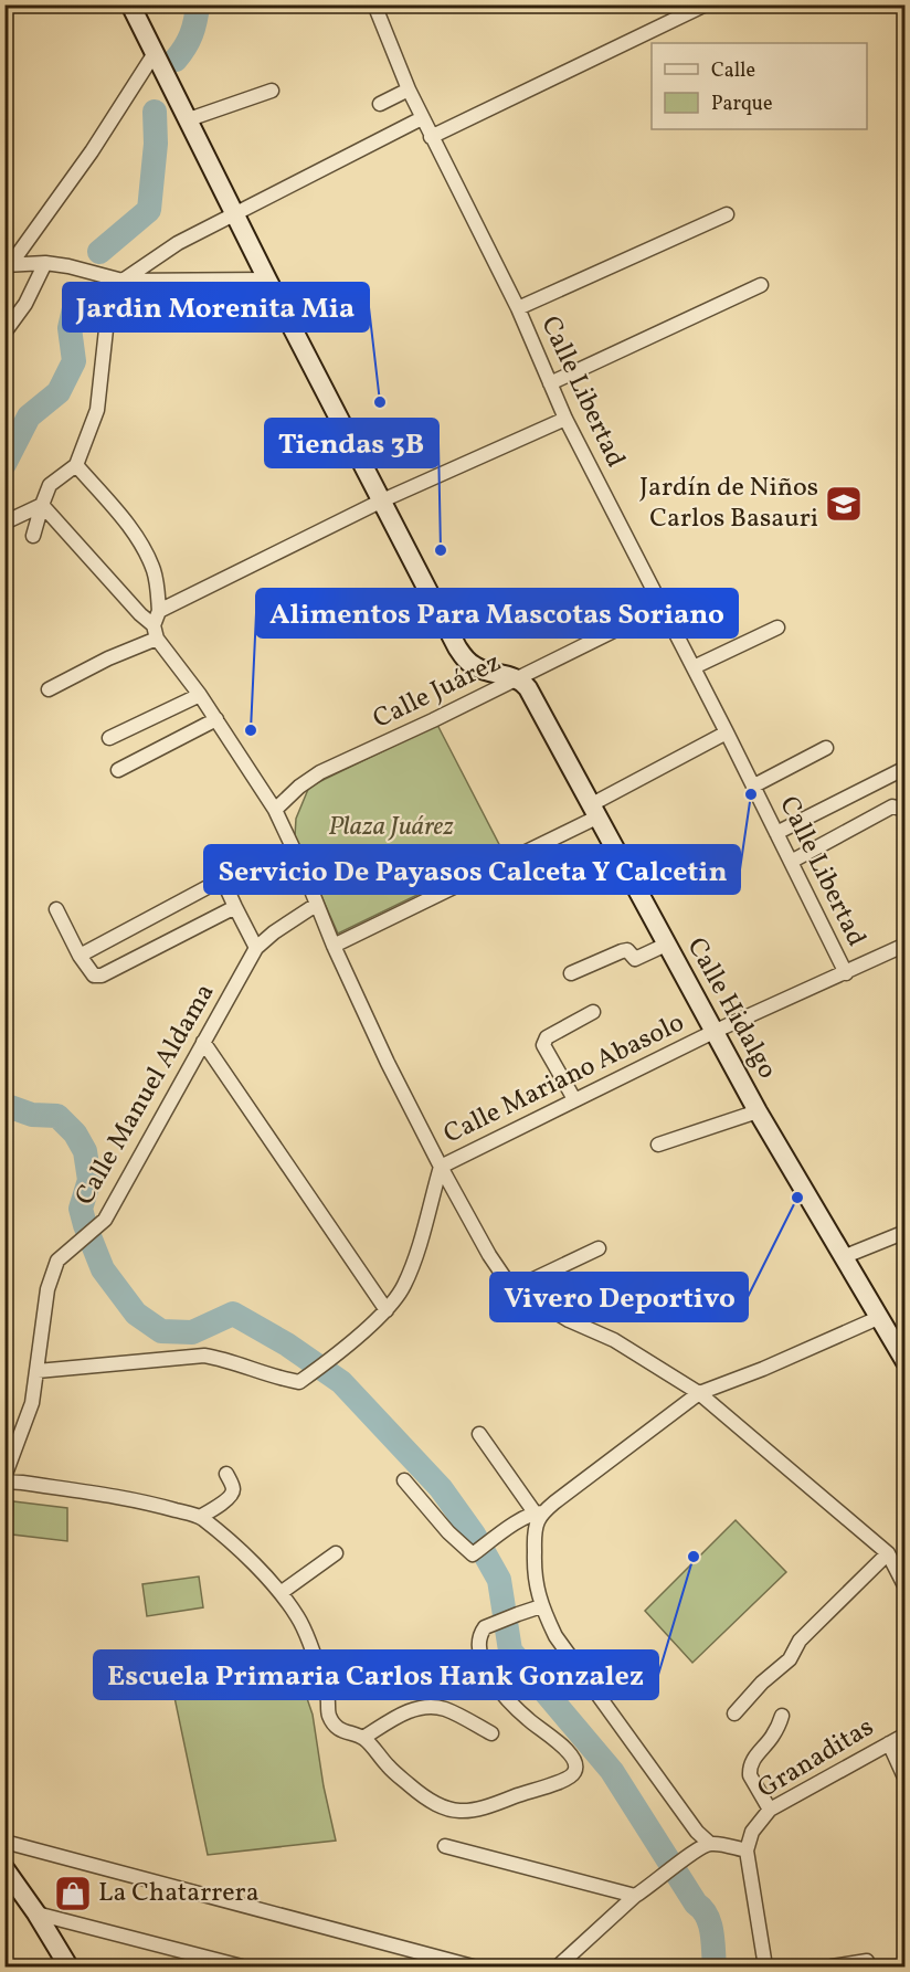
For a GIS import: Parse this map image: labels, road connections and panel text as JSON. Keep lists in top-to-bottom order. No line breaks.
{"streets":{"main road":["Calle Hidalgo"],"street":["Calle Libertad","Calle Juárez","Calle Mariano Abasolo","Calle Manuel Aldama","Granaditas"]},"crossings":[["Calle Libertad","Calle Juárez"],["Calle Libertad","Calle Mariano Abasolo"],["Calle Juárez","Calle Hidalgo"],["Calle Hidalgo","Calle Mariano Abasolo"],["Calle Mariano Abasolo","Calle Manuel Aldama"]],"parks":["Plaza Juárez"],"places":{"other":["Jardin Morenita Mia","Tiendas 3B","Alimentos Para Mascotas Soriano","Servicio De Payasos Calceta Y Calcetin","Vivero Deportivo","Escuela Primaria Carlos Hank Gonzalez"],"school or university":["Jardín de Niños Carlos Basauri"],"shop":["La Chatarrera"]},"legend":["Calle","Parque"]}
